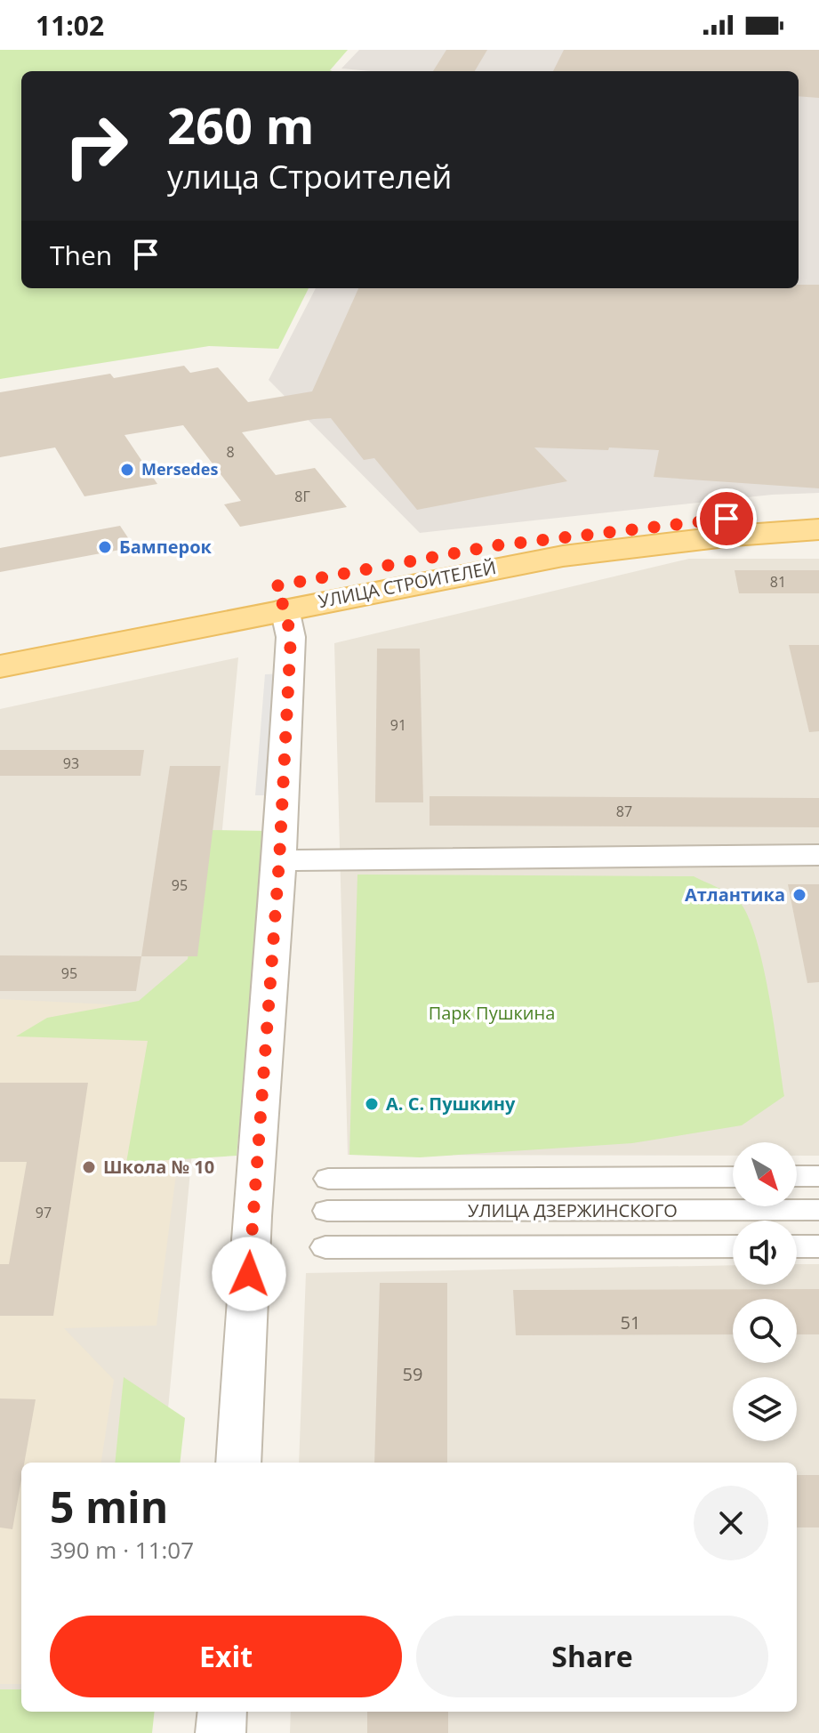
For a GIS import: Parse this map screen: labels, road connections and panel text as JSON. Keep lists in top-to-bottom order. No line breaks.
{"streets":{"main road":["УЛИЦА СТРОИТЕЛЕЙ"],"street":["УЛИЦА ДЗЕРЖИНСКОГО"]},"parks":["Парк Пушкина"],"places":["Mersedes","Бамперок","Атлантика","А. С. Пушкину","Школа № 10"],"house_numbers":["8","8Г","81","91","93","87","95","95","97","51","59"],"north":"bottom right","page":{"status":"11:02","turn":["260 m","улица Строителей"],"then":"Then","heading":["5 min","390 m · 11:07"],"buttons":["Exit","Share"]}}
